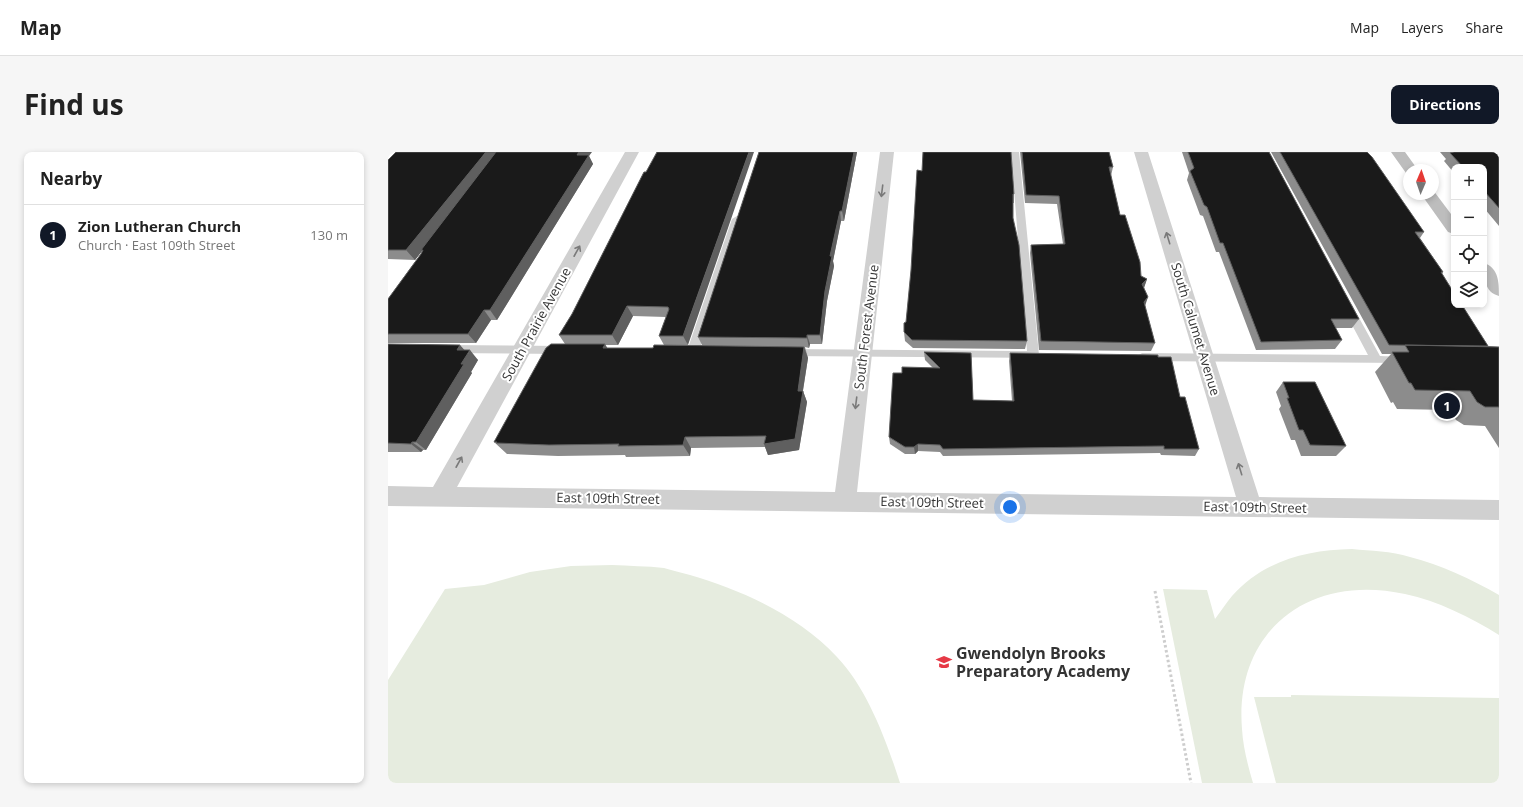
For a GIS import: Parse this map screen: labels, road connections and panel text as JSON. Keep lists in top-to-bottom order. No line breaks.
{"streets":{"street":["South Prairie Avenue","South Forest Avenue","South Calumet Avenue","East 109th Street"]},"crossings":[["South Prairie Avenue","East 109th Street"],["South Forest Avenue","East 109th Street"],["South Calumet Avenue","East 109th Street"]],"one_way":["South Prairie Avenue","South Forest Avenue","South Calumet Avenue"],"places":{"school or university":["Gwendolyn Brooks Preparatory Academy"]},"north":"top","page":{"header":"Map","nav":["Map","Layers","Share"],"title":"Find us","buttons":"Directions","heading":"Nearby","map_buttons":["+","−"],"list":[{"mark":"1","name":"Zion Lutheran Church","note":"Church · East 109th Street","value":"130 m"}],"pins":"1"}}
